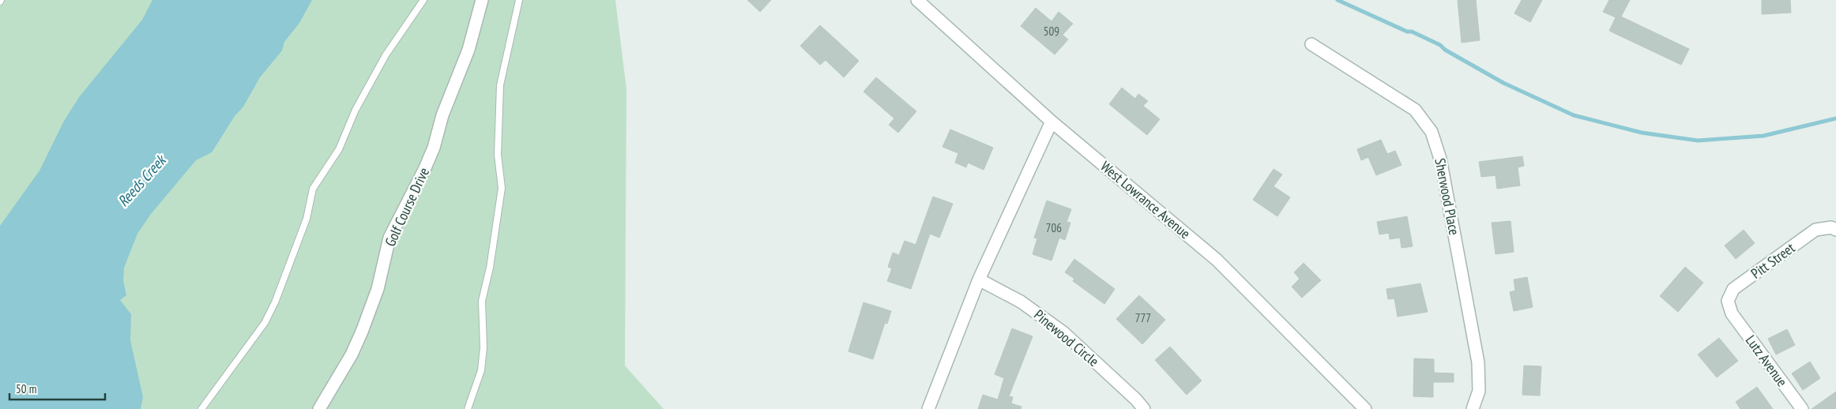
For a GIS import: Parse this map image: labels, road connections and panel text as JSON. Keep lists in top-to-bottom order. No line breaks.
{"streets":{"street":["Sherwood Place","West Lowrance Avenue","Golf Course Drive","Pitt Street","Pinewood Circle","Lutz Avenue"]},"crossings":[["Pitt Street","Lutz Avenue"]],"water":["Reeds Creek"],"house_numbers":["509","706","777"],"scale_bar":"50 m"}
